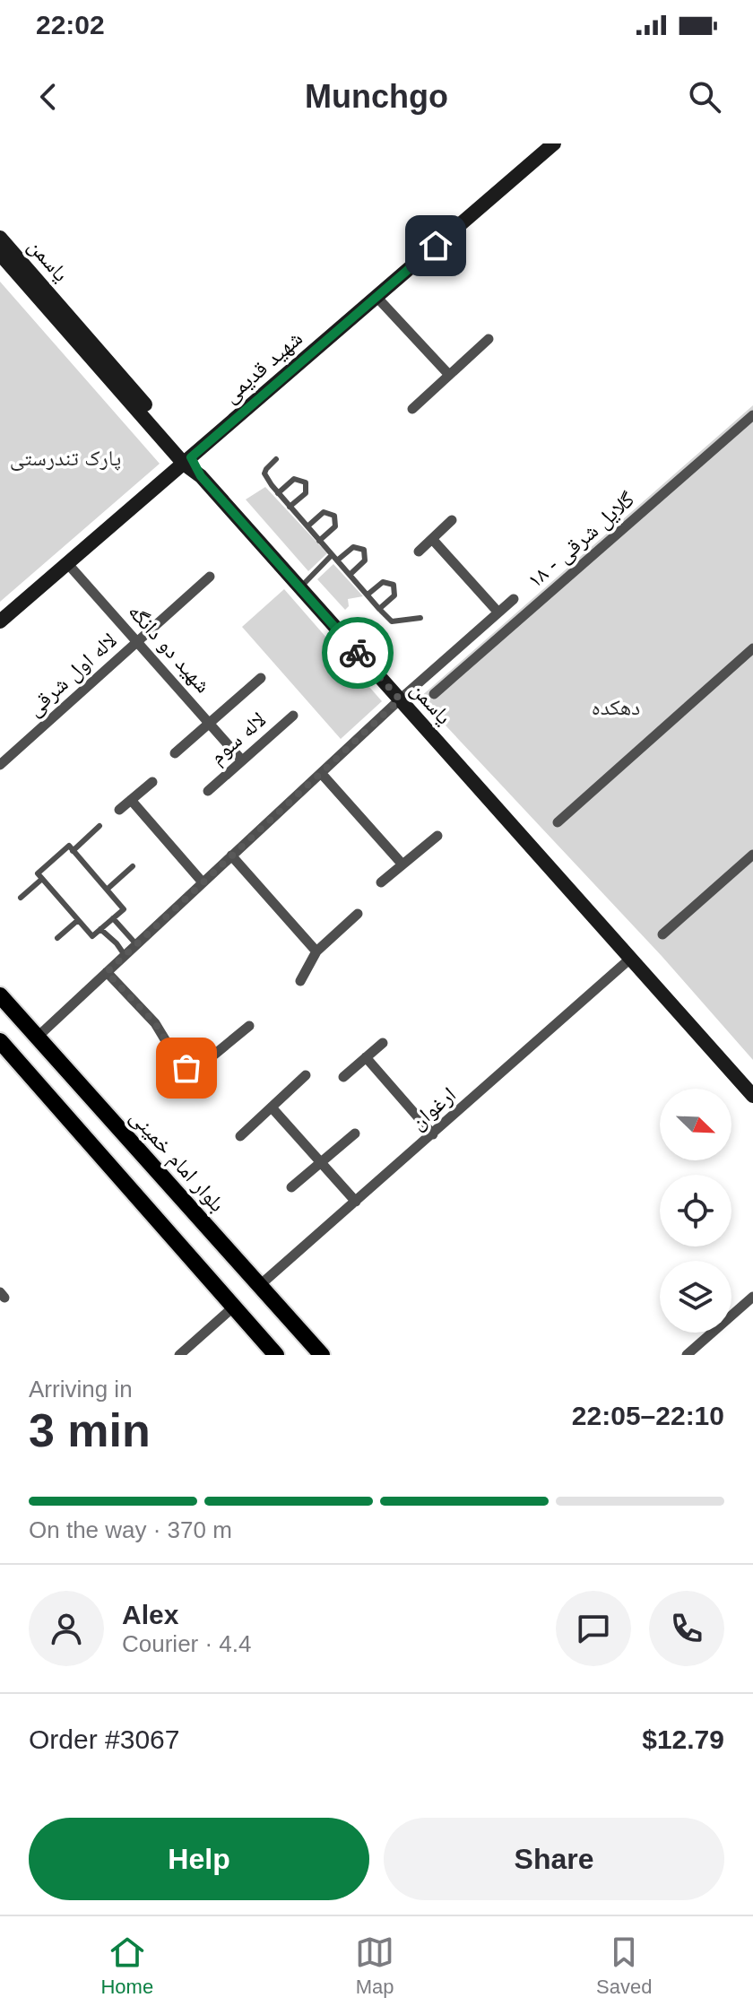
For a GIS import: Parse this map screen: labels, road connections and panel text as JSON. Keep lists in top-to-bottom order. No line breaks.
{"streets":{"main road":["بلوار امام خمینی"],"street":["یاسمن","شهید قدیمی","گلایل شرقی - ۱۸","شهید دو دانگه","لاله اول شرقی","لاله سوم","ارغوان"]},"crossings":[["یاسمن","شهید قدیمی"],["یاسمن","ارغوان"],["شهید قدیمی","شهید دو دانگه"],["شهید دو دانگه","لاله اول شرقی"],["شهید دو دانگه","لاله سوم"],["ارغوان","بلوار امام خمینی"]],"parks":["پارک تندرستی","دهکده"],"north":"bottom right","page":{"status":"22:02","header":"Munchgo","heading":["3 min","Arriving in","22:05–22:10"],"panel":["Alex","Courier · 4.4","Order #3067","$12.79"],"bar":"On the way · 370 m","buttons":["Help","Share"],"tabs":["Home","Map","Saved"]}}
